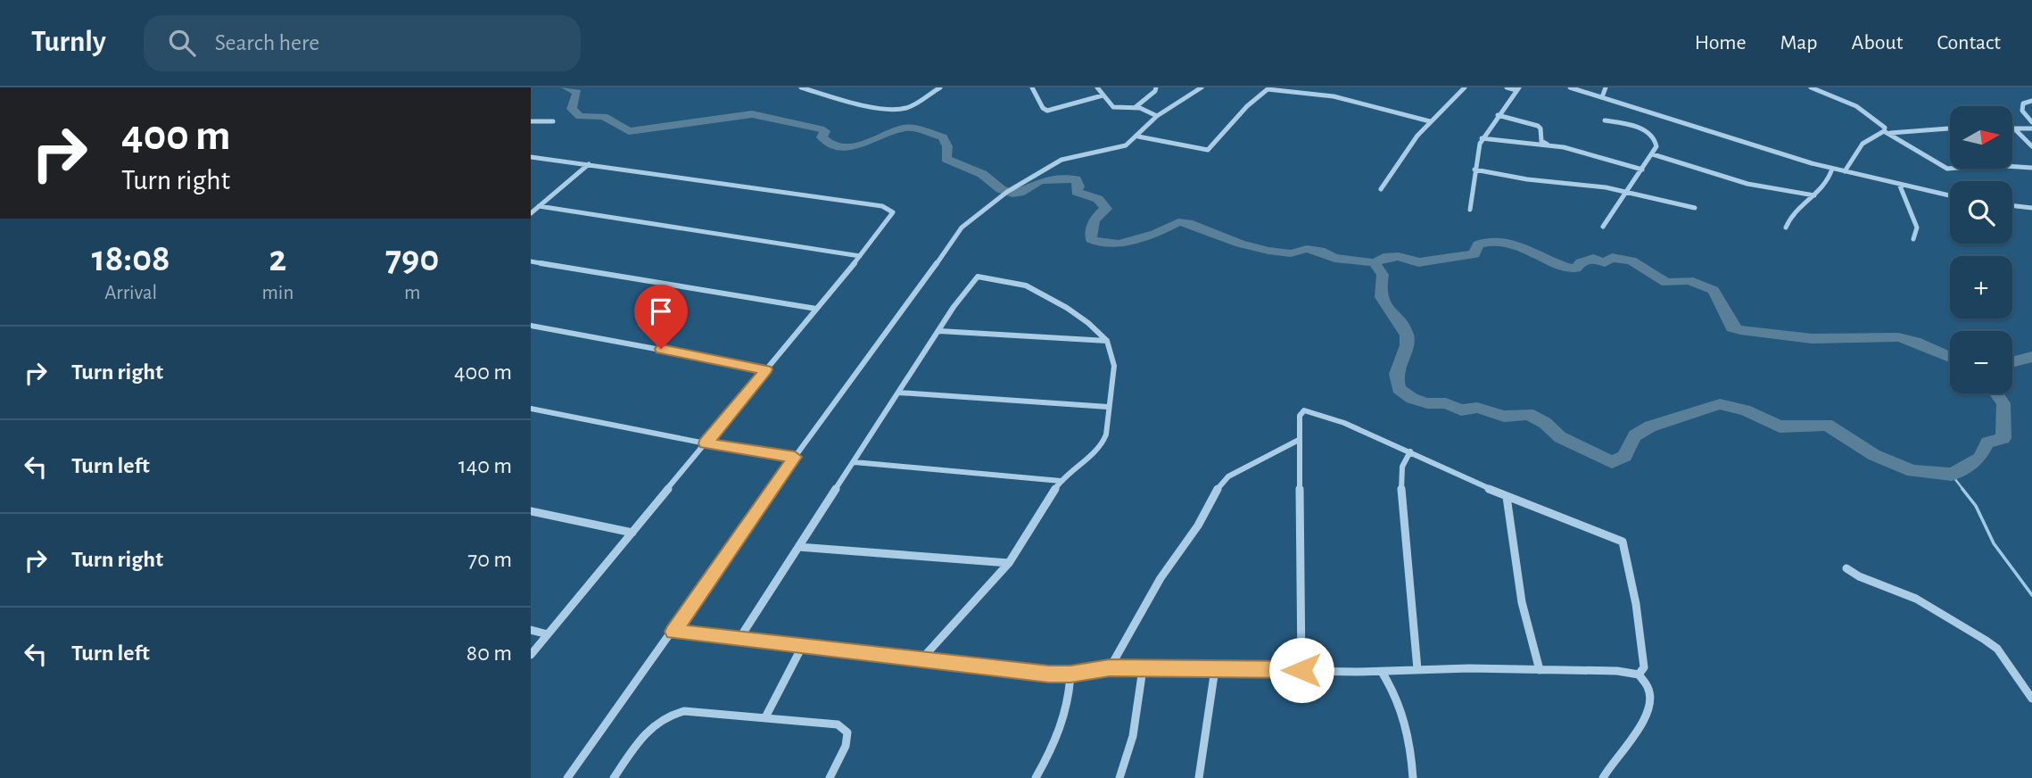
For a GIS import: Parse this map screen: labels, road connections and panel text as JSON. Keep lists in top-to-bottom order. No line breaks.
{"north":"right","page":{"header":"Turnly","search":"Search here","nav":["Home","Map","About","Contact"],"turn":["400 m","Turn right"],"map_buttons":["+","−"],"eta":["18:08","Arrival","2","min","790","m"],"list":[{"name":"Turn right","value":"400 m"},{"name":"Turn left","value":"140 m"},{"name":"Turn right","value":"70 m"},{"name":"Turn left","value":"80 m"}]}}
